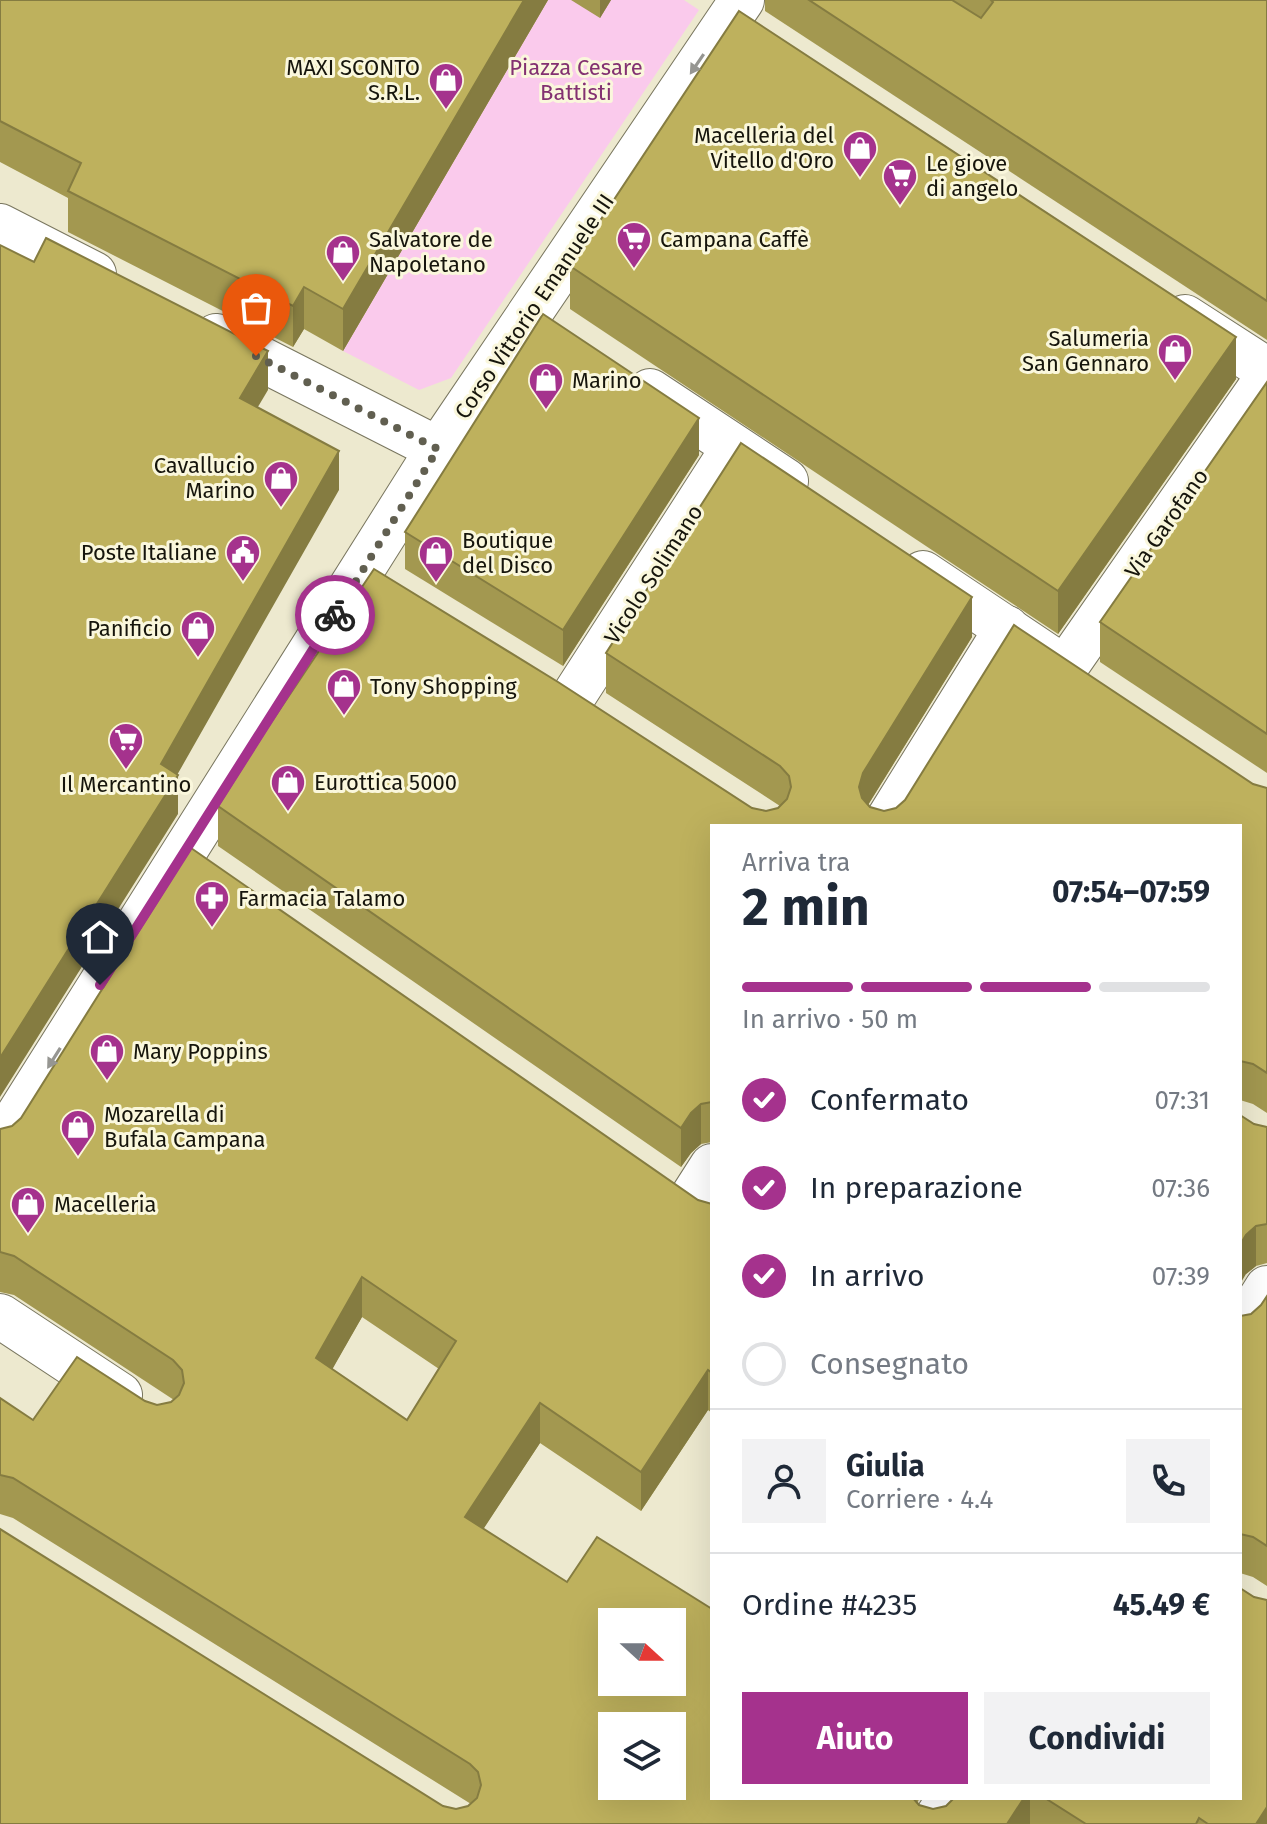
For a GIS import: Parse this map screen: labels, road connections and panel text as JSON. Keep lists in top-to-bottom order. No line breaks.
{"streets":{"street":["Corso Vittorio Emanuele III","Via Garofano","Vicolo Solimano"]},"one_way":["Corso Vittorio Emanuele III"],"parks":["Piazza Cesare Battisti"],"places":{"shop":["MAXI SCONTO S.R.L.","Macelleria del Vitello d'Oro","Salvatore de Napoletano","Salumeria San Gennaro","Marino","Cavallucio Marino","Boutique del Disco","Panificio","Tony Shopping","Eurottica 5000","Mary Poppins","Mozarella di Bufala Campana","Macelleria"],"supermarket":["Le giove di angelo","Campana Caffè","Il Mercantino"],"public building":["Poste Italiane"],"pharmacy":["Farmacia Talamo"]},"north":"right","page":{"heading":["2 min","Arriva tra","07:54–07:59"],"panel":["Giulia","Corriere · 4.4","Ordine #4235","45.49 €"],"bar":"In arrivo · 50 m","list":[["Confermato","07:31"],["In preparazione","07:36"],["In arrivo","07:39"],"Consegnato"],"buttons":["Aiuto","Condividi"]}}
